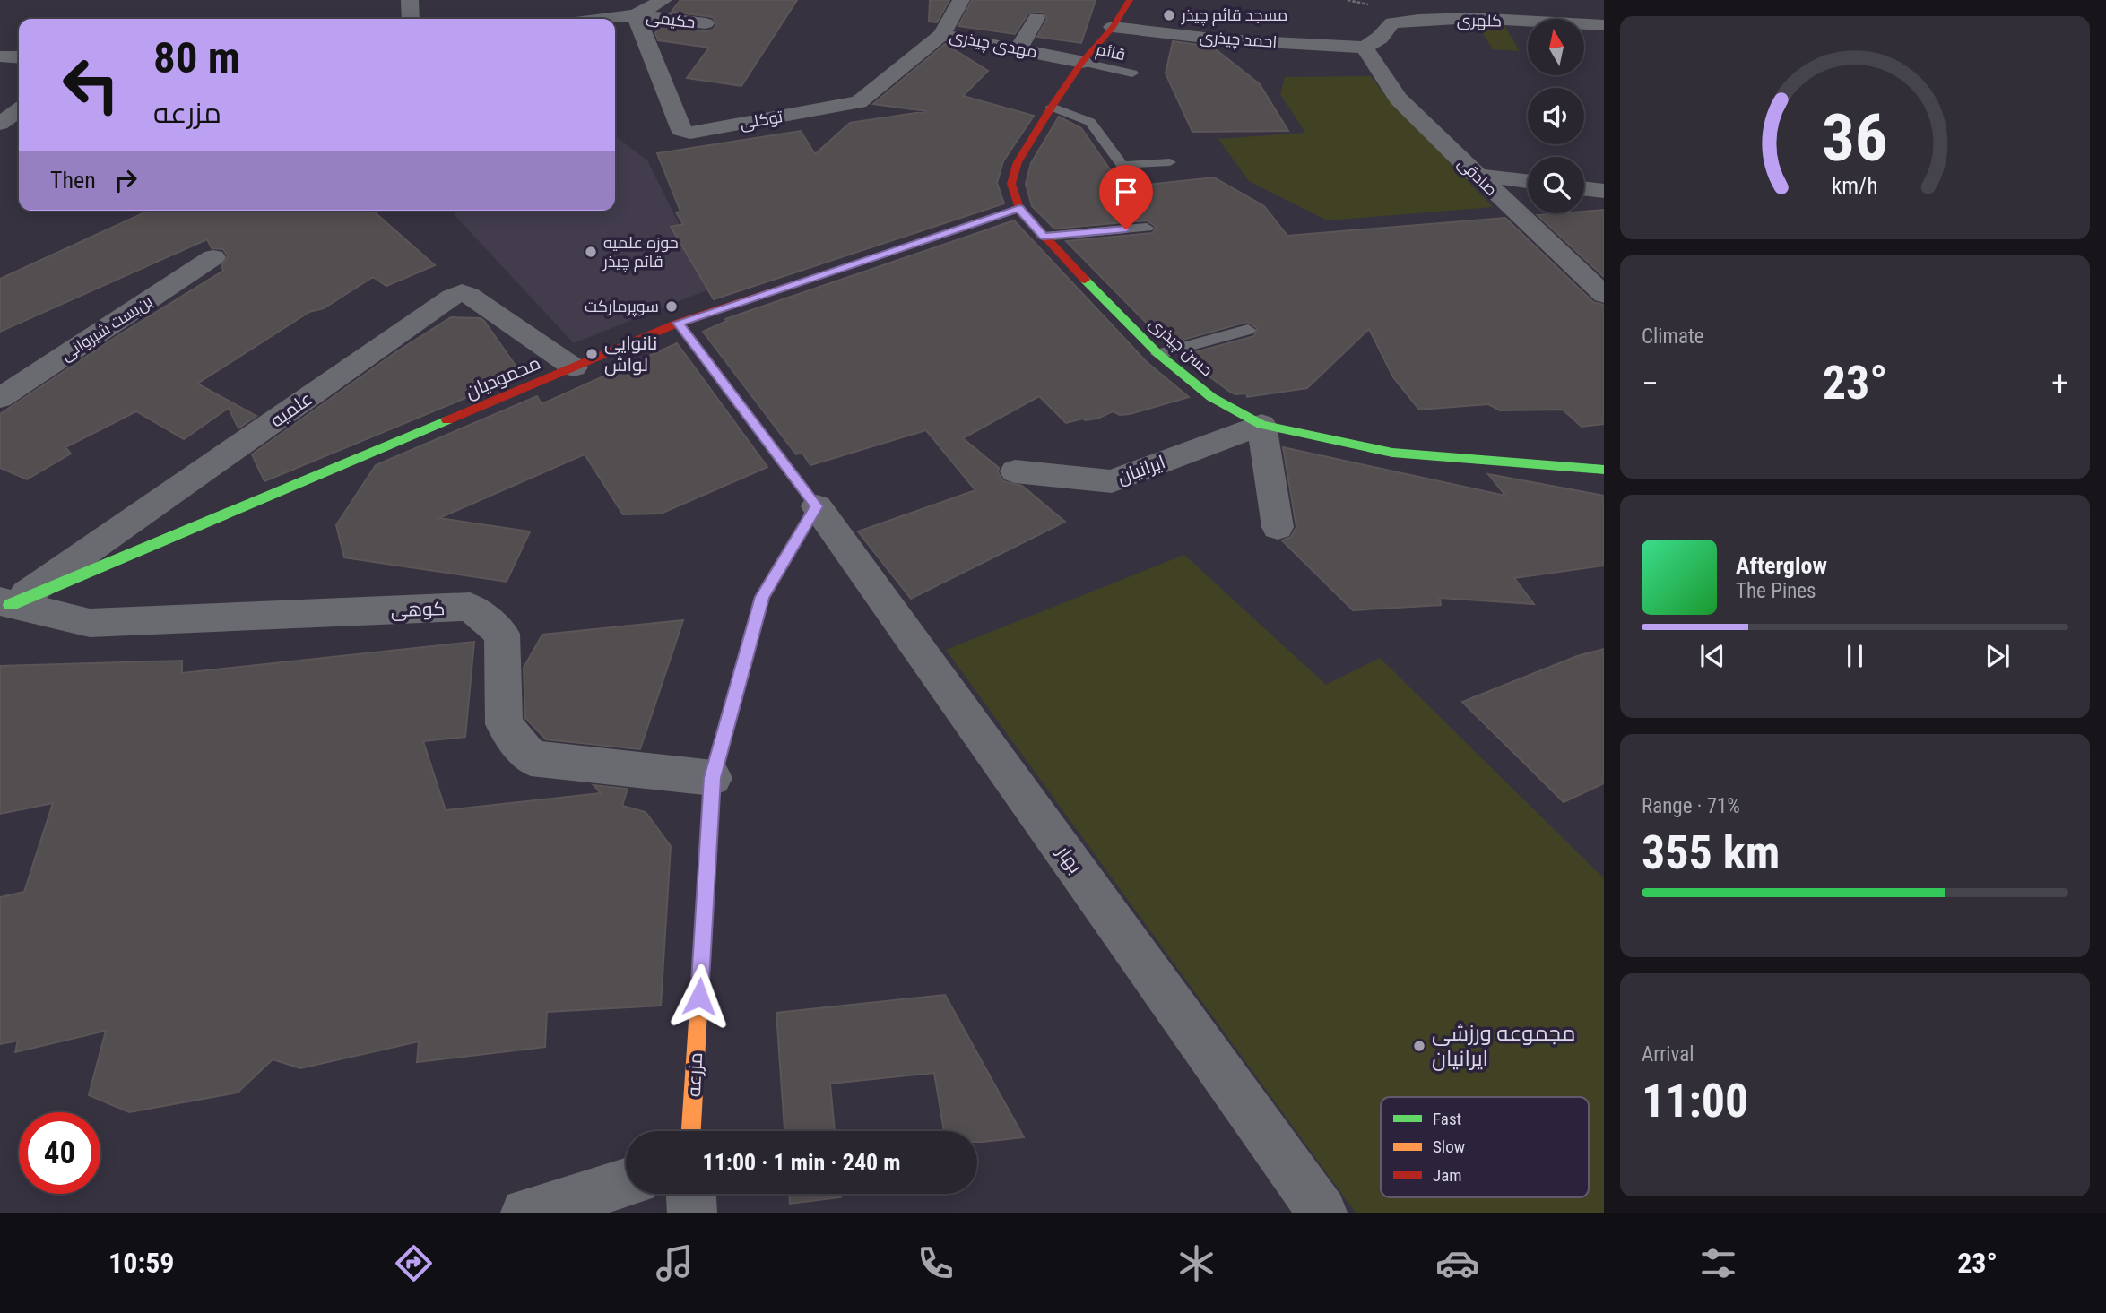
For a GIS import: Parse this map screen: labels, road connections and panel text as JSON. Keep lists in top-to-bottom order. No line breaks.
{"streets":{"street":["حکیمی","کلهری","احمد چیذری","مهدی چیذری","توکلی","صادقی","بن‌بست شیروانی","حسن چیذری","محمودیان","علمیه","ایرانیان","کوهی","بهار","مزرعه"],"lane":["قائم"]},"crossings":[["حکیمی","توکلی"],["کلهری","احمد چیذری"],["کلهری","صادقی"],["احمد چیذری","صادقی"],["احمد چیذری","حسن چیذری"],["مهدی چیذری","قائم"],["مهدی چیذری","توکلی"],["مهدی چیذری","حسن چیذری"],["قائم","حسن چیذری"],["حسن چیذری","محمودیان"],["حسن چیذری","ایرانیان"],["محمودیان","علمیه"],["محمودیان","کوهی"],["علمیه","کوهی"],["کوهی","مزرعه"],["بهار","مزرعه"]],"places":["مسجد قائم چیذر","حوزه علمیه قائم چیذر","سوپرمارکت","نانوایی لواش","مجموعه ورزشی ایرانیان"],"legend":["Fast","Slow","Jam"],"north":"top","page":{"turn":["80 m","مزرعه"],"then":"Then","tile":["Climate",["Range · 71%","355 km"],["Arrival","11:00"]],"heat":["−","23°","+"],"song":["Afterglow","The Pines"],"limit":"40","trip":"11:00 · 1 min · 240 m","tabs":["10:59","23°"],"gauge":["36","km/h"]}}
